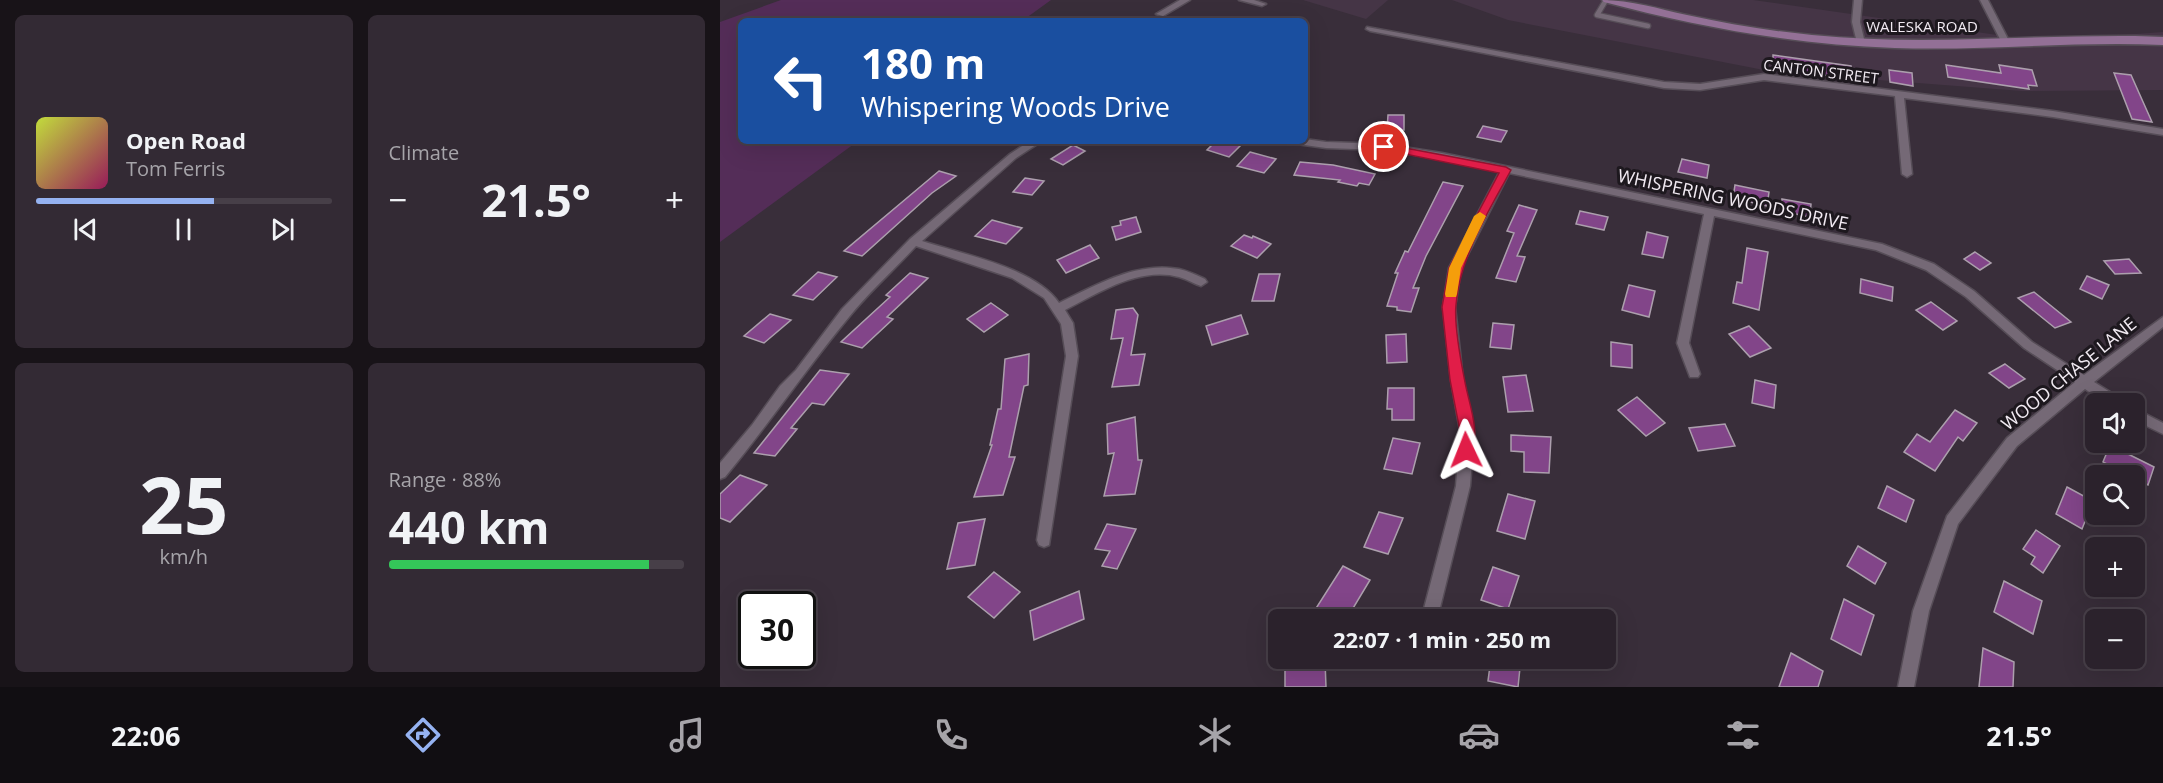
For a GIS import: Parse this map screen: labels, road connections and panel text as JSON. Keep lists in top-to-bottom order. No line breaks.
{"streets":{"main road":["WALESKA ROAD"],"street":["CANTON STREET","WHISPERING WOODS DRIVE","WOOD CHASE LANE"]},"crossings":[["WHISPERING WOODS DRIVE","WOOD CHASE LANE"]],"page":{"tile":["Climate",["25","km/h"],["Range · 88%","440 km"]],"turn":["180 m","Whispering Woods Drive"],"song":["Open Road","Tom Ferris"],"heat":["−","21.5°","+"],"map_buttons":["+","−"],"limit":"30","trip":"22:07 · 1 min · 250 m","tabs":["22:06","21.5°"]}}
